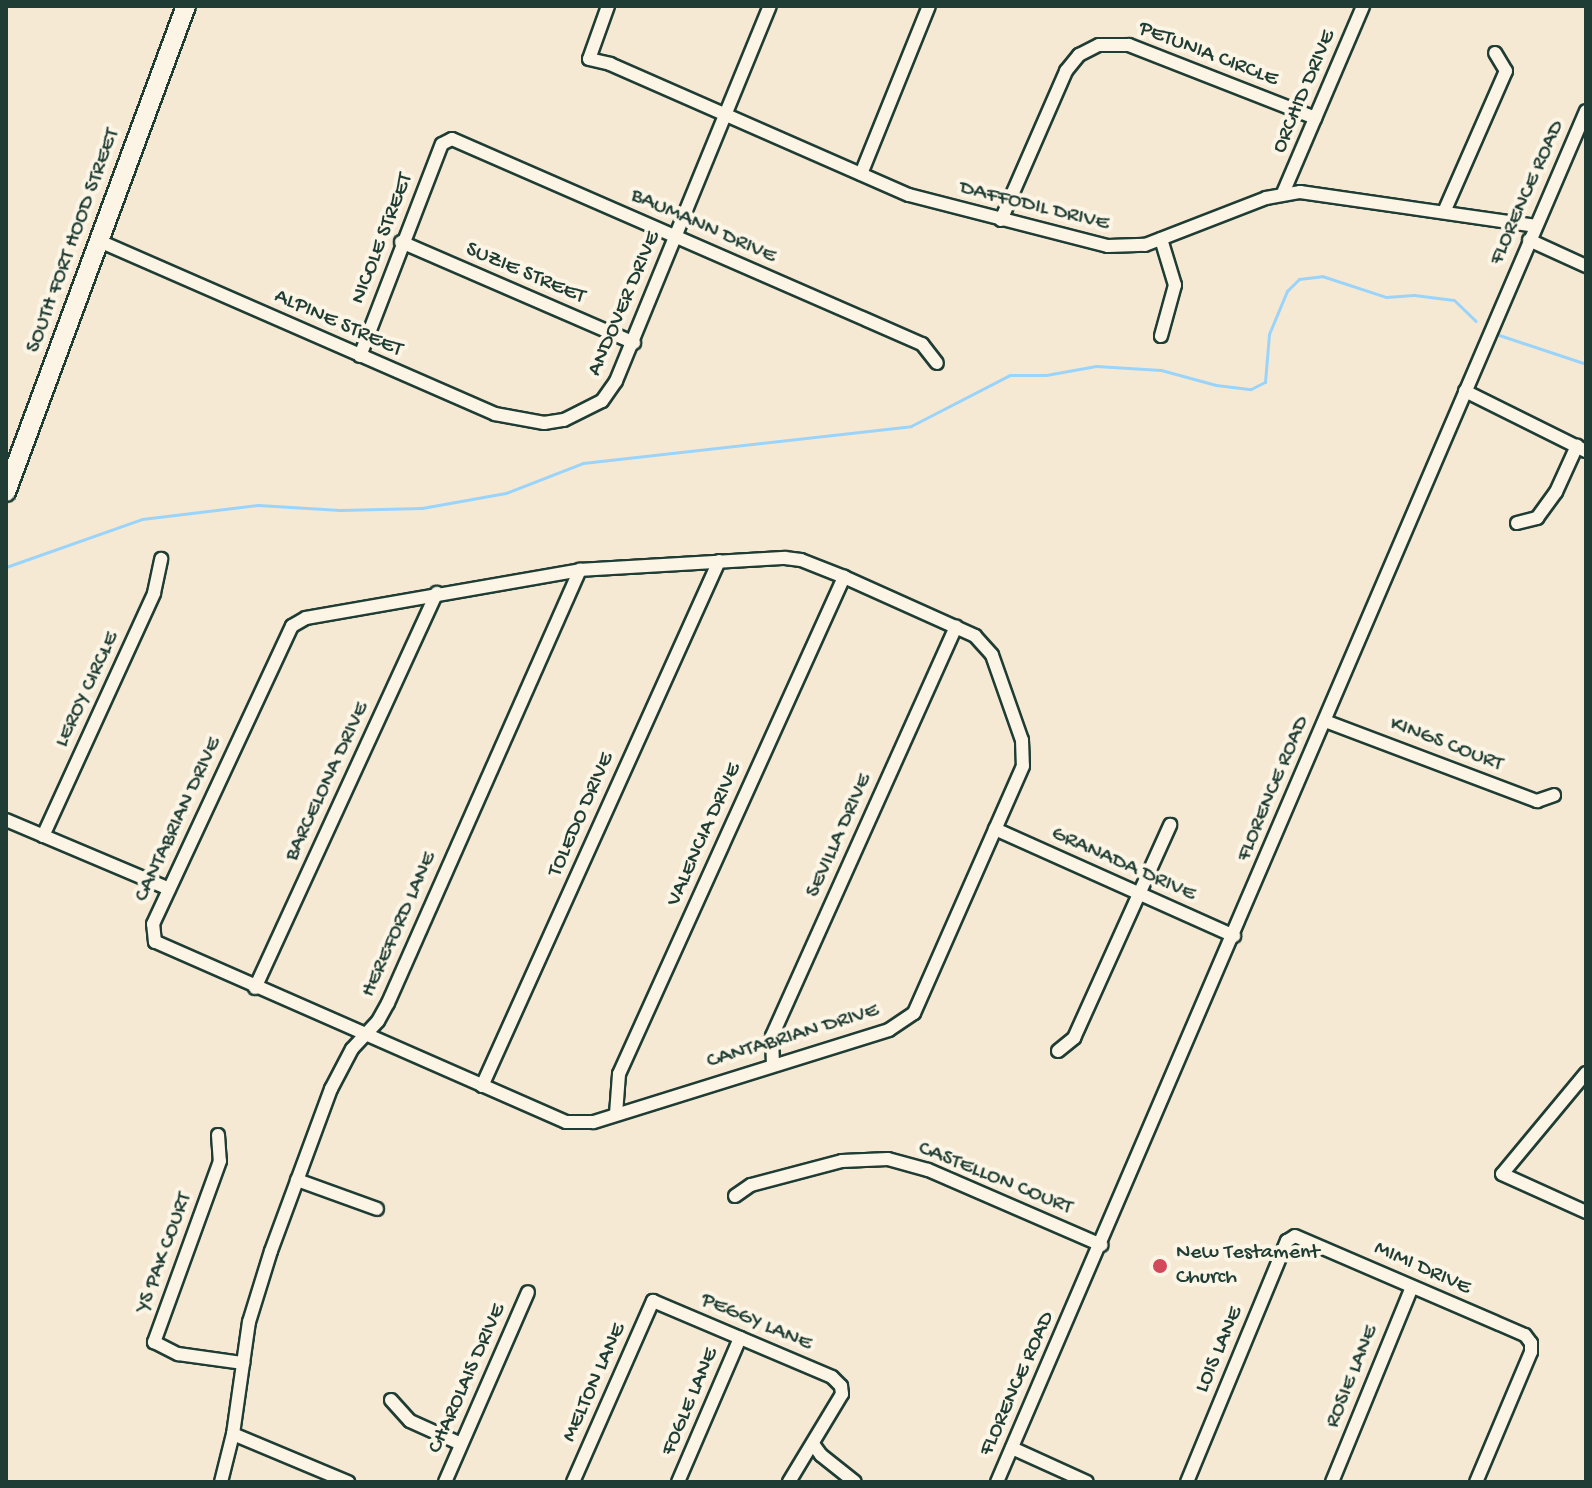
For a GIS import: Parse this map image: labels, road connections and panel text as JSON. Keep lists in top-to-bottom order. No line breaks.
{"streets":{"highway":["SOUTH FORT HOOD STREET"],"street":["PETUNIA CIRCLE","ORCHID DRIVE","FLORENCE ROAD","DAFFODIL DRIVE","BAUMANN DRIVE","NICOLE STREET","SUZIE STREET","ANDOVER DRIVE","ALPINE STREET","LEROY CIRCLE","KINGS COURT","BARCELONA DRIVE","TOLEDO DRIVE","CANTABRIAN DRIVE","VALENCIA DRIVE","SEVILLA DRIVE","GRANADA DRIVE","HEREFORD LANE","CASTELLON COURT","YS PAK COURT","MIMI DRIVE","PEGGY LANE","LOIS LANE","ROSIE LANE","CHAROLAIS DRIVE","MELTON LANE","FOGLE LANE"]},"crossings":[["PETUNIA CIRCLE","ORCHID DRIVE"],["PETUNIA CIRCLE","DAFFODIL DRIVE"],["ORCHID DRIVE","DAFFODIL DRIVE"],["FLORENCE ROAD","DAFFODIL DRIVE"],["FLORENCE ROAD","KINGS COURT"],["FLORENCE ROAD","GRANADA DRIVE"],["FLORENCE ROAD","CASTELLON COURT"],["DAFFODIL DRIVE","ANDOVER DRIVE"],["BAUMANN DRIVE","NICOLE STREET"],["BAUMANN DRIVE","ANDOVER DRIVE"],["NICOLE STREET","SUZIE STREET"],["NICOLE STREET","ALPINE STREET"],["SOUTH FORT HOOD STREET","ALPINE STREET"],["SUZIE STREET","ANDOVER DRIVE"],["ANDOVER DRIVE","ALPINE STREET"],["BARCELONA DRIVE","CANTABRIAN DRIVE"],["TOLEDO DRIVE","CANTABRIAN DRIVE"],["CANTABRIAN DRIVE","VALENCIA DRIVE"],["CANTABRIAN DRIVE","SEVILLA DRIVE"],["CANTABRIAN DRIVE","GRANADA DRIVE"],["CANTABRIAN DRIVE","HEREFORD LANE"],["HEREFORD LANE","YS PAK COURT"],["MIMI DRIVE","LOIS LANE"],["MIMI DRIVE","ROSIE LANE"],["PEGGY LANE","MELTON LANE"],["PEGGY LANE","FOGLE LANE"]],"places":["New Testament Church"]}
